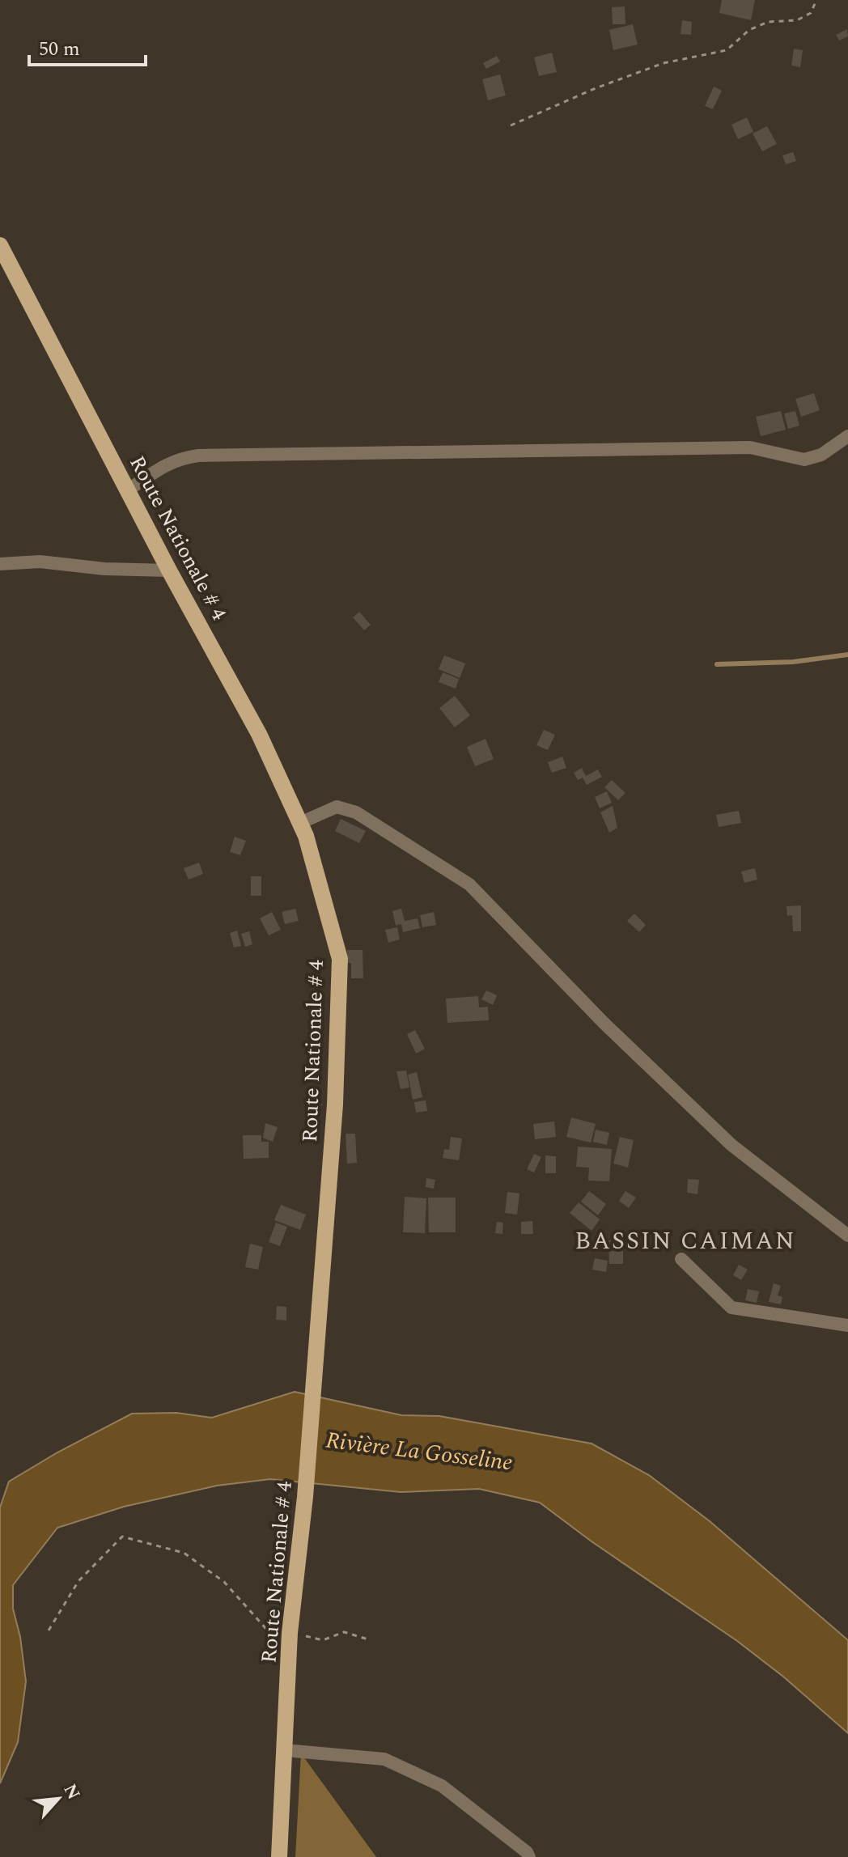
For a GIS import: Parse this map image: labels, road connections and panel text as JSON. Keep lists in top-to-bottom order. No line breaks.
{"streets":{"main road":["Route Nationale # 4"]},"districts":["BASSIN CAIMAN"],"water":["Rivière La Gosseline"],"scale_bar":"50 m","north":"top right"}
